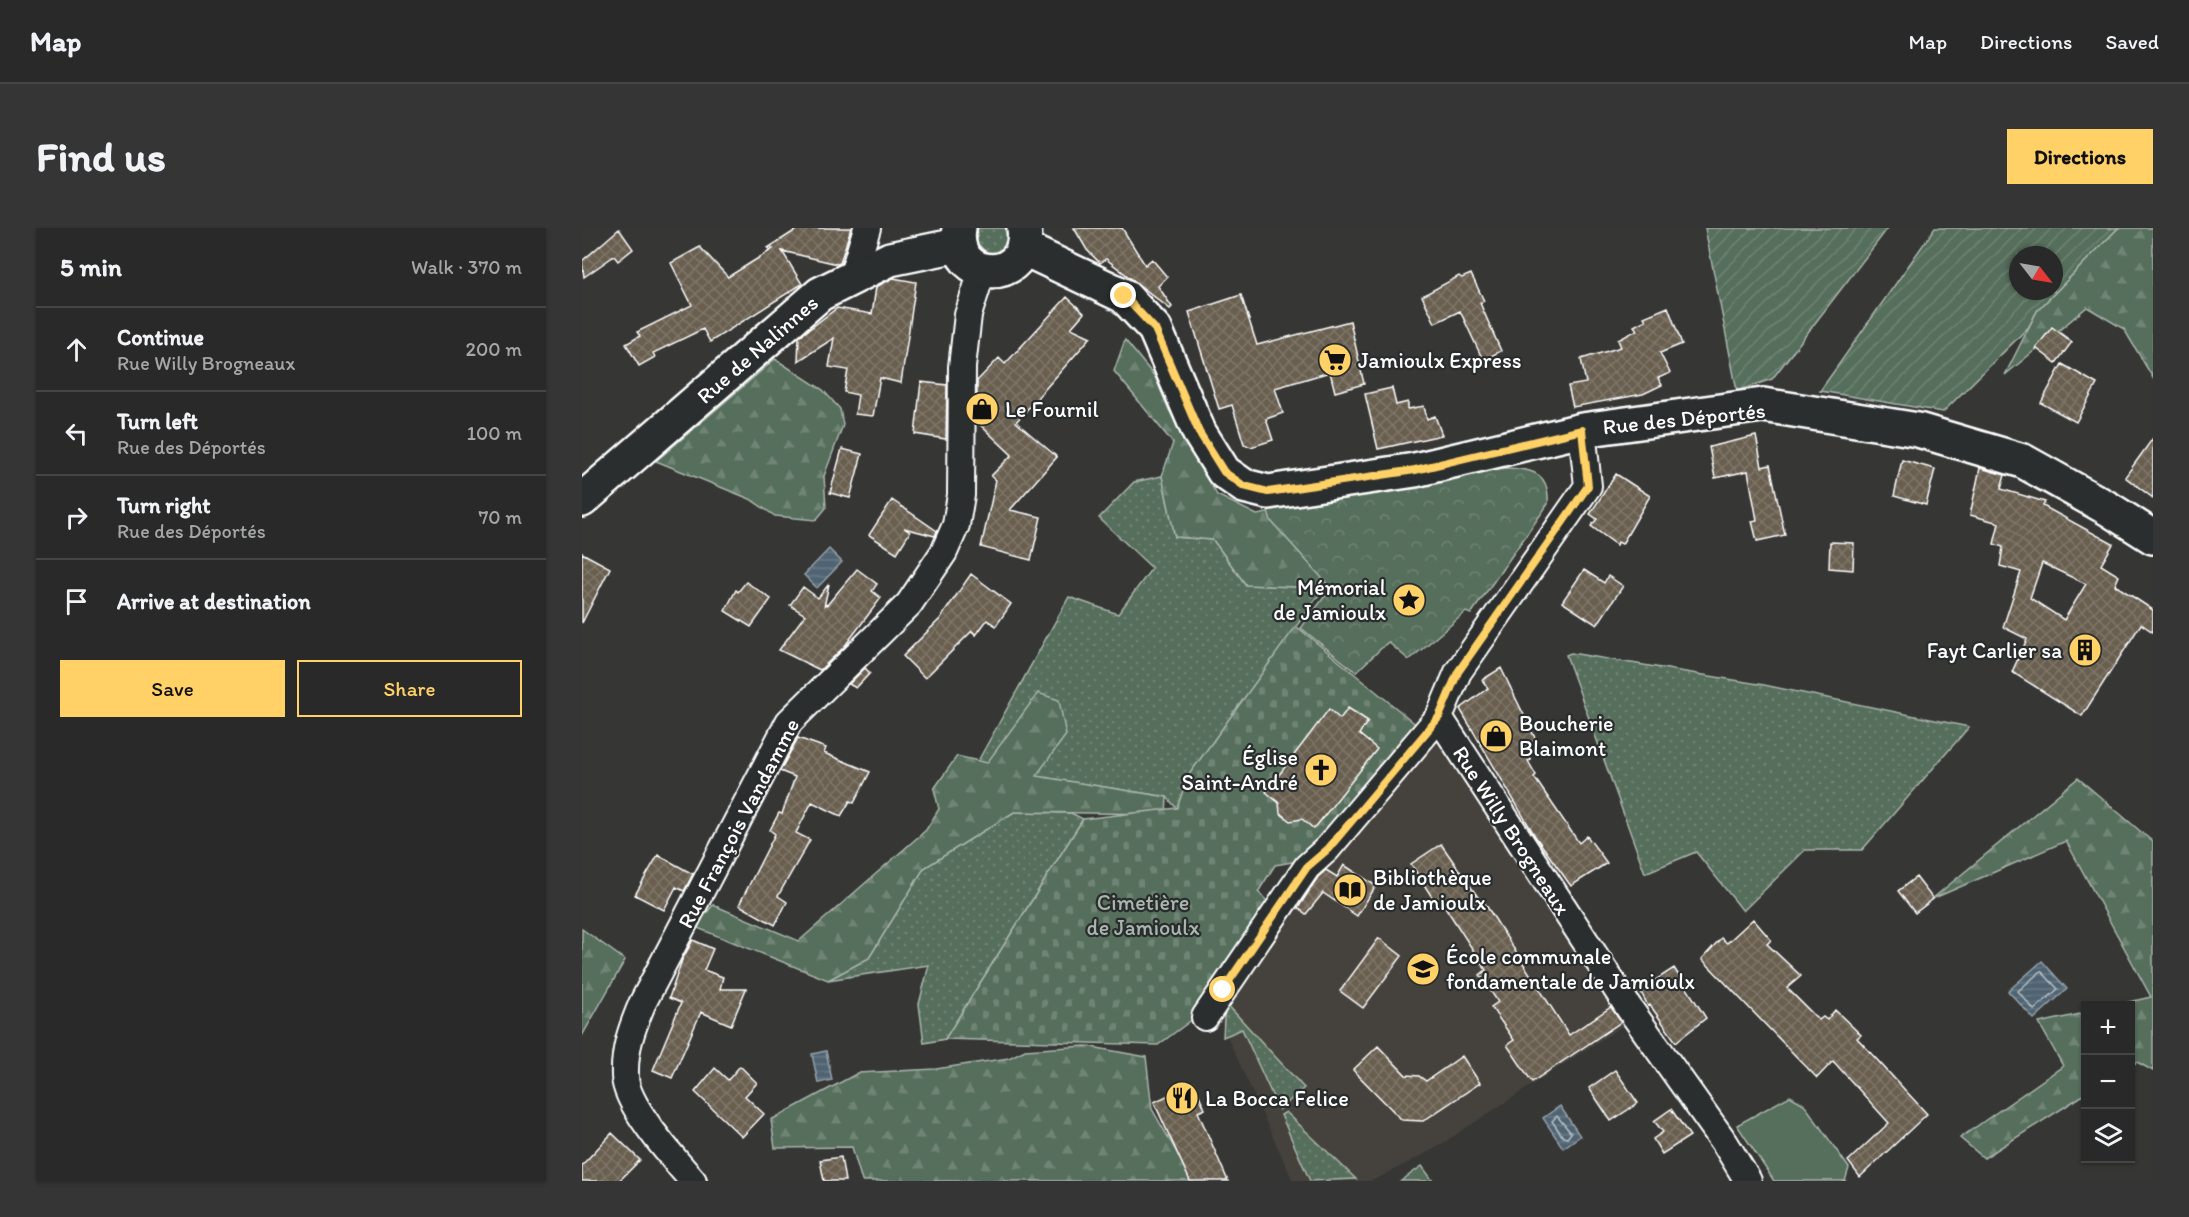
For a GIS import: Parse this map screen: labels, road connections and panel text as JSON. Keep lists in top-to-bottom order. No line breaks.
{"streets":{"street":["Rue de Nalinnes","Rue des Déportés","Rue François Vandamme","Rue Willy Brogneaux"]},"crossings":[["Rue des Déportés","Rue Willy Brogneaux"]],"parks":["Cimetière de Jamioulx"],"places":{"supermarket":["Jamioulx Express"],"shop":["Le Fournil","Boucherie Blaimont"],"place":["Mémorial de Jamioulx"],"building":["Fayt Carlier sa"],"church":["Église Saint-André"],"library":["Bibliothèque de Jamioulx"],"school or university":["École communale fondamentale de Jamioulx"],"restaurant":["La Bocca Felice"]},"north":"bottom right","page":{"header":"Map","nav":["Map","Directions","Saved"],"buttons":["Directions",["Save","Share"]],"title":"Find us","heading":["5 min","Walk · 370 m"],"list":[["Continue","Rue Willy Brogneaux","200 m"],["Turn left","Rue des Déportés","100 m"],["Turn right","Rue des Déportés","70 m"],"Arrive at destination"],"map_buttons":["+","−"]}}
